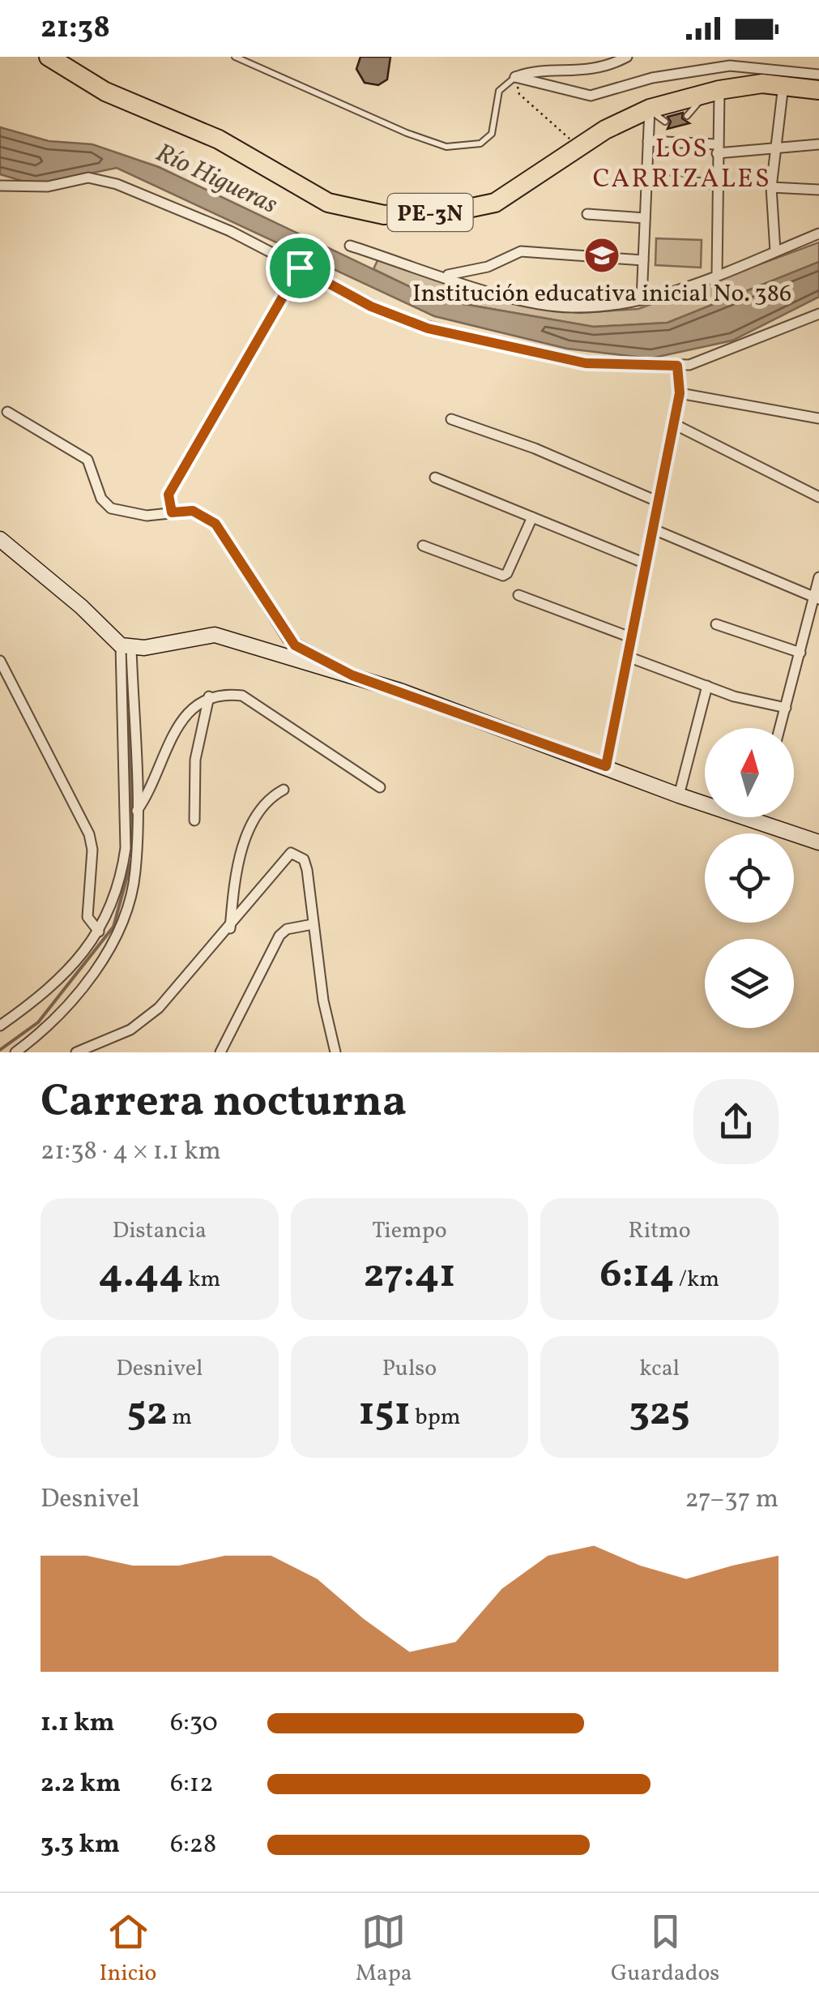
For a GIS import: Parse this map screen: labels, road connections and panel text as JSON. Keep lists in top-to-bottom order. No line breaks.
{"streets":{"highway":["PE-3N"]},"districts":["LOS CARRIZALES"],"water":["Río Higueras"],"places":{"school or university":["Institución educativa inicial No. 386"]},"north":"top","page":{"status":"21:38","heading":["Carrera nocturna","21:38 · 4 × 1.1 km"],"stats":[["Distancia","4.44 km"],["Tiempo","27:41"],["Ritmo","6:14 /km"],["Desnivel","52 m"],["Pulso","151 bpm"],["kcal","325"]],"chart":["Desnivel","27–37 m"],"list":[{"name":"1.1 km","note":"6:30"},{"name":"2.2 km","note":"6:12"},{"name":"3.3 km","note":"6:28"}],"tabs":["Inicio","Mapa","Guardados"]}}
